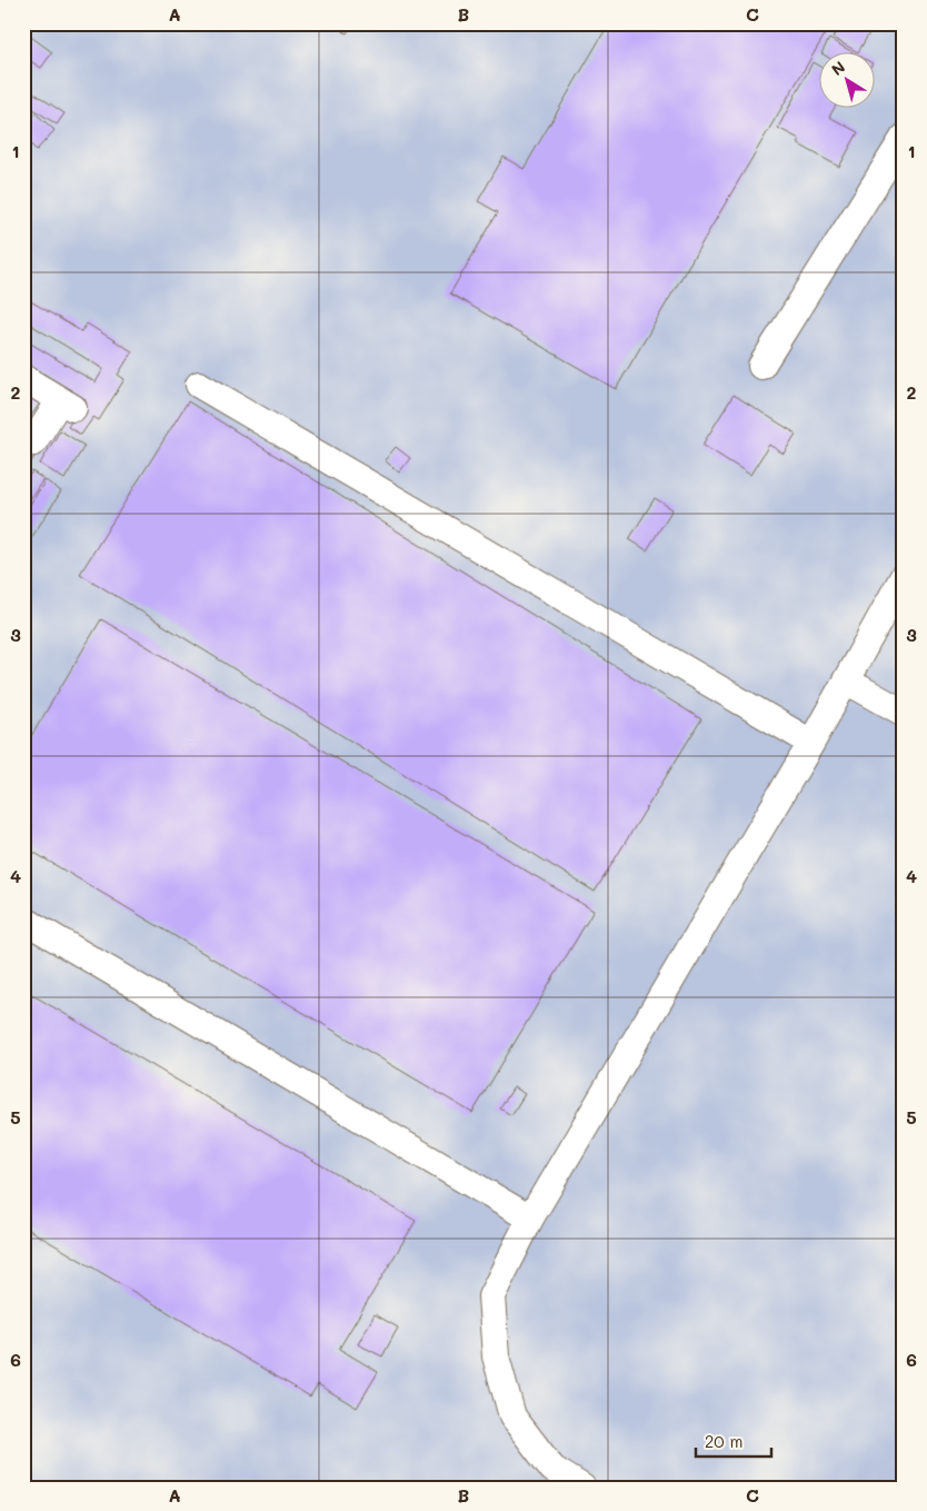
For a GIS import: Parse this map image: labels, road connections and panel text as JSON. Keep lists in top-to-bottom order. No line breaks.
{"scale_bar":"20 m","north":"top left","grid":{"columns":["A","B","C"],"rows":["1","2","3","4","5","6"]}}
